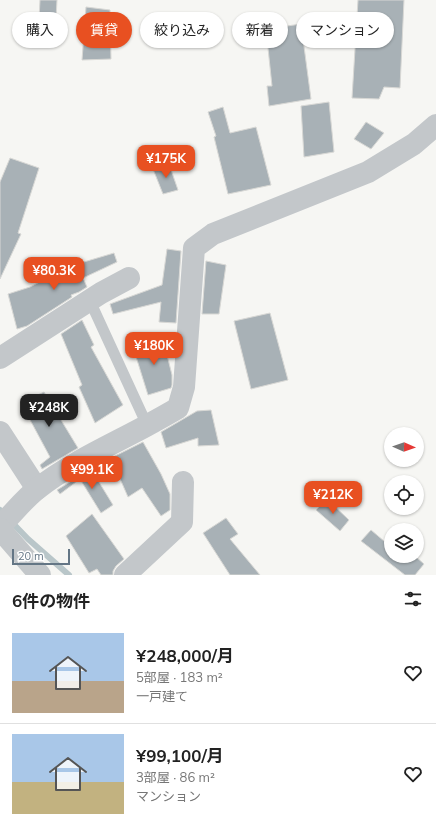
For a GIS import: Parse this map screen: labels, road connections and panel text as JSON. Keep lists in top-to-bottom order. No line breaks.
{"scale_bar":"20 m","north":"right","page":{"chip":["購入","賃貸","絞り込み","新着","マンション"],"price":["¥175K","¥80.3K","¥180K","¥248K","¥99.1K","¥212K"],"scale":"20 m","heading":"6件の物件","list":[{"name":"¥248,000/月","note":"5部屋 · 183 m² · 一戸建て"},{"name":"¥99,100/月","note":"3部屋 · 86 m² · マンション"}]}}
